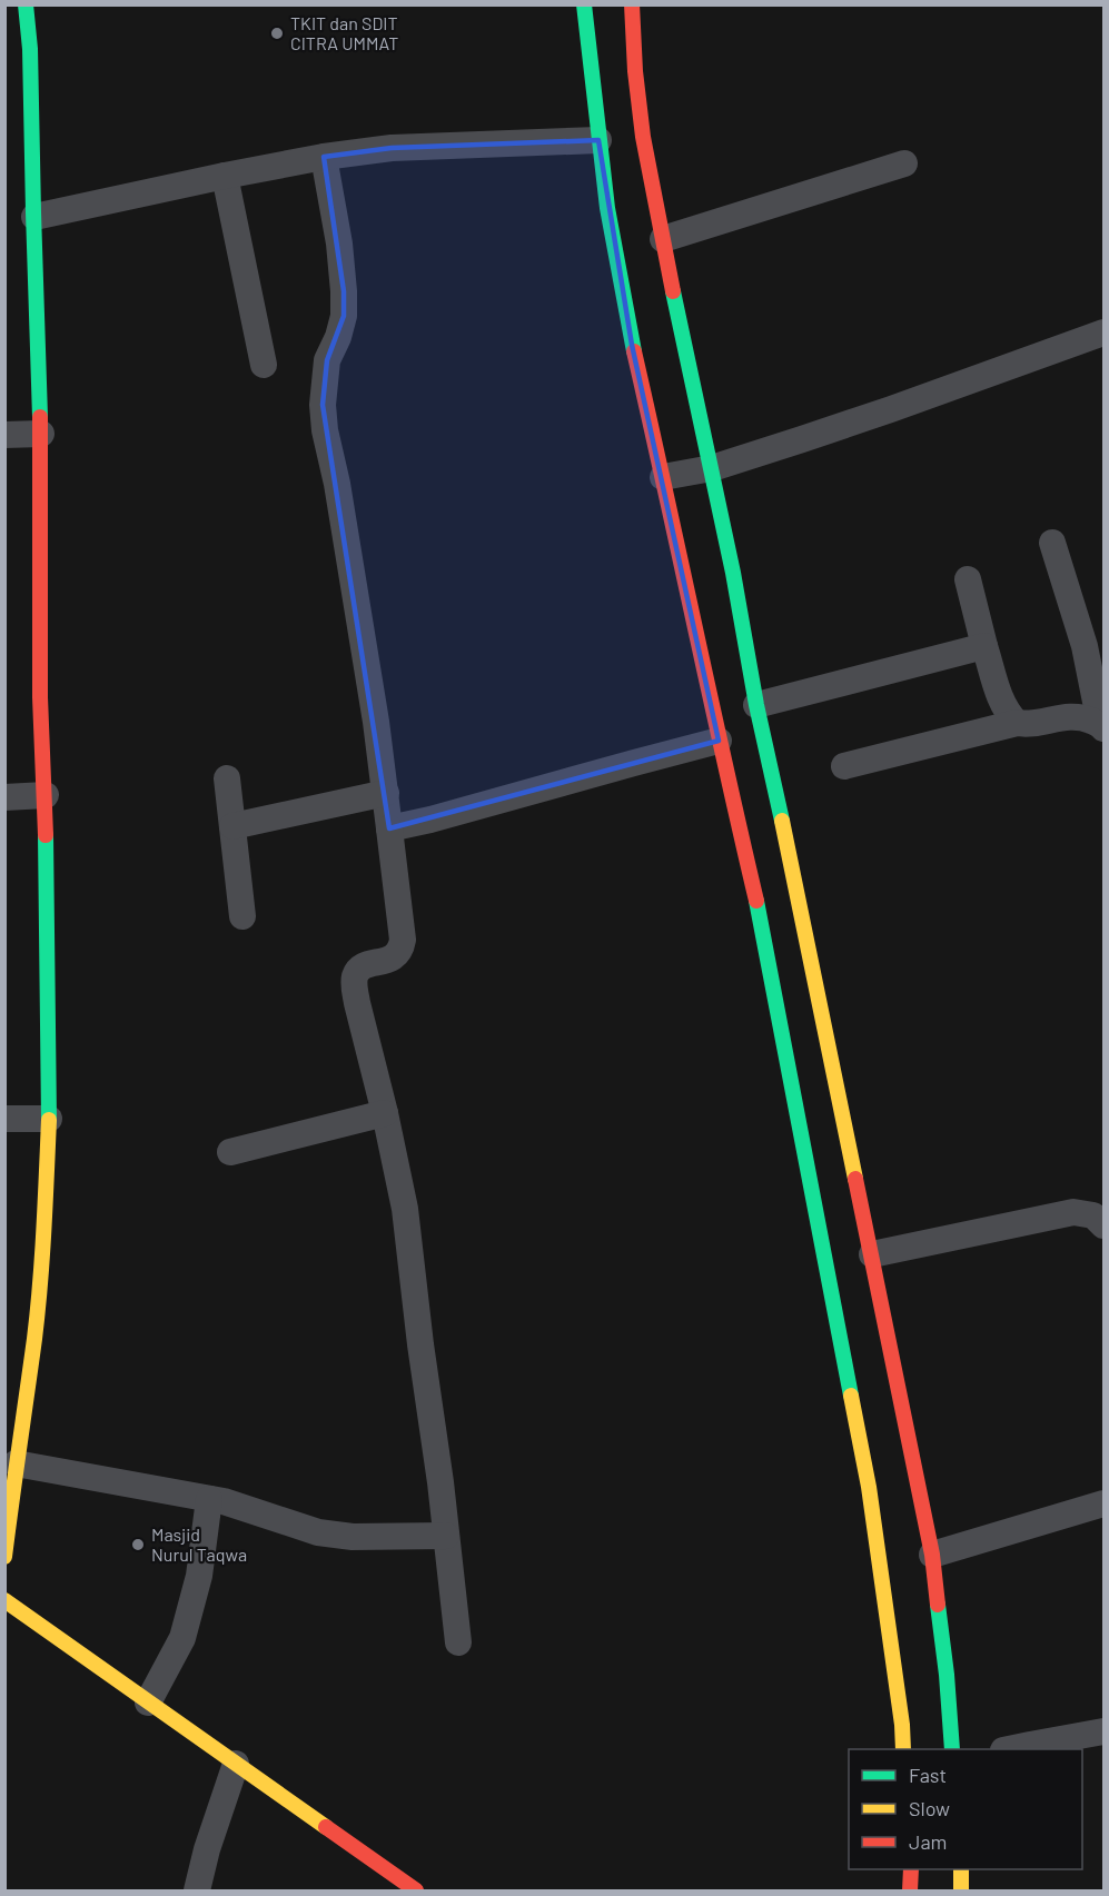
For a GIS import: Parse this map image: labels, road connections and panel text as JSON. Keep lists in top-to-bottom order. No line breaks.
{"places":["TKIT dan SDIT CITRA UMMAT","Masjid Nurul Taqwa"],"legend":["Fast","Slow","Jam"]}
